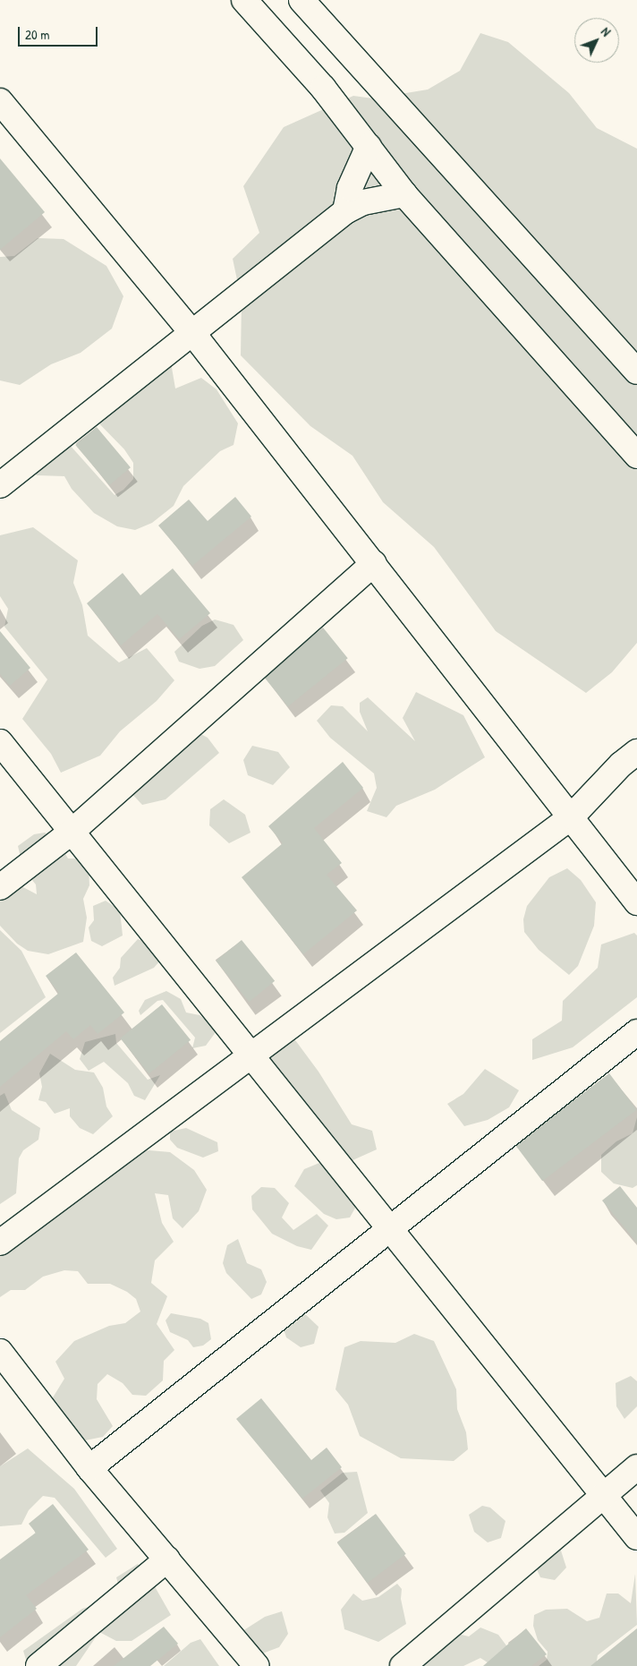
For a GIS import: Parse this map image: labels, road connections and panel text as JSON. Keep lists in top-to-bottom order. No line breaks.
{"scale_bar":"20 m","north":"top right"}
